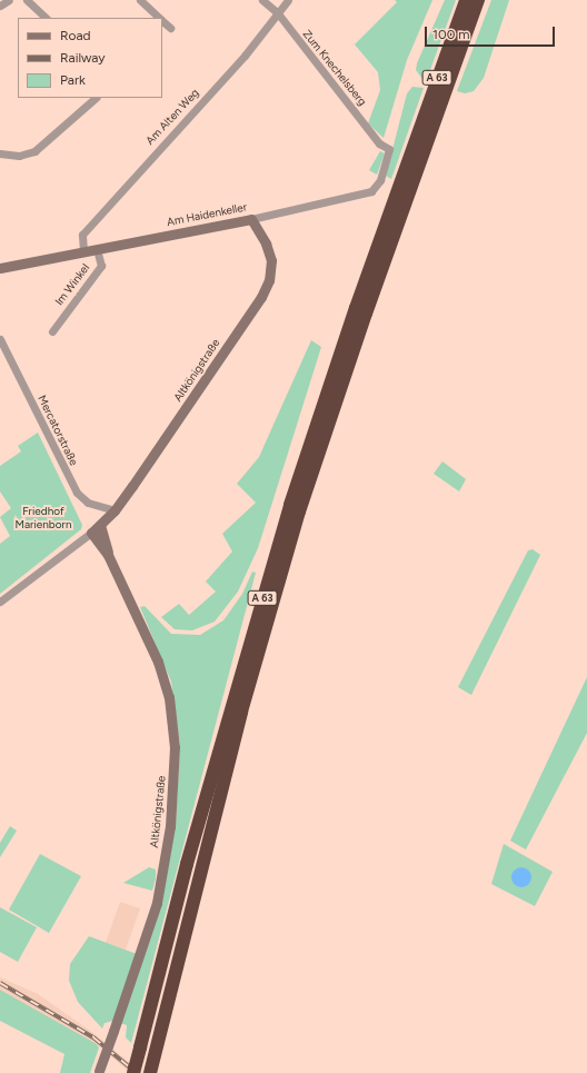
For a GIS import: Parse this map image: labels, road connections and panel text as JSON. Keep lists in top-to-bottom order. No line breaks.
{"streets":{"highway":["A 63"],"street":["Zum Knechelsberg","Am Alten Weg","Am Haidenkeller","Im Winkel","Altkönigstraße","Mercatorstraße"]},"crossings":[["Zum Knechelsberg","Am Alten Weg"],["Zum Knechelsberg","Am Haidenkeller"],["Am Alten Weg","Am Haidenkeller"],["Am Haidenkeller","Im Winkel"],["Am Haidenkeller","Altkönigstraße"],["Altkönigstraße","Mercatorstraße"]],"parks":["Friedhof Marienborn"],"legend":["Road","Railway","Park"],"scale_bar":"100 m"}
